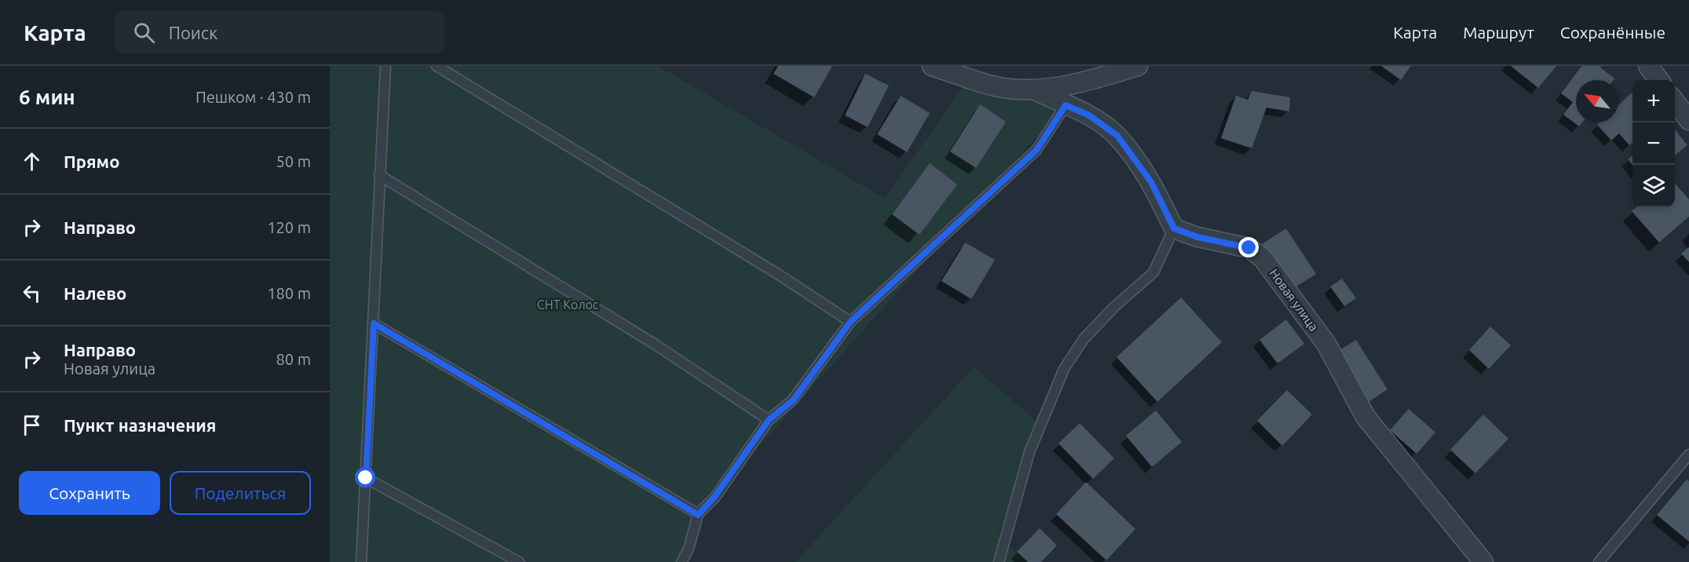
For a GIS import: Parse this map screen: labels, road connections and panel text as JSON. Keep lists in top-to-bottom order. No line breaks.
{"streets":{"street":["Новая улица"]},"parks":["СНТ Колос"],"north":"top left","page":{"header":"Карта","search":"Поиск","nav":["Карта","Маршрут","Сохранённые"],"heading":["6 мин","Пешком · 430 m"],"map_buttons":["+","−"],"list":[["Прямо","50 m"],["Направо","120 m"],["Налево","180 m"],["Направо","Новая улица","80 m"],"Пункт назначения"],"buttons":["Сохранить","Поделиться"]}}
